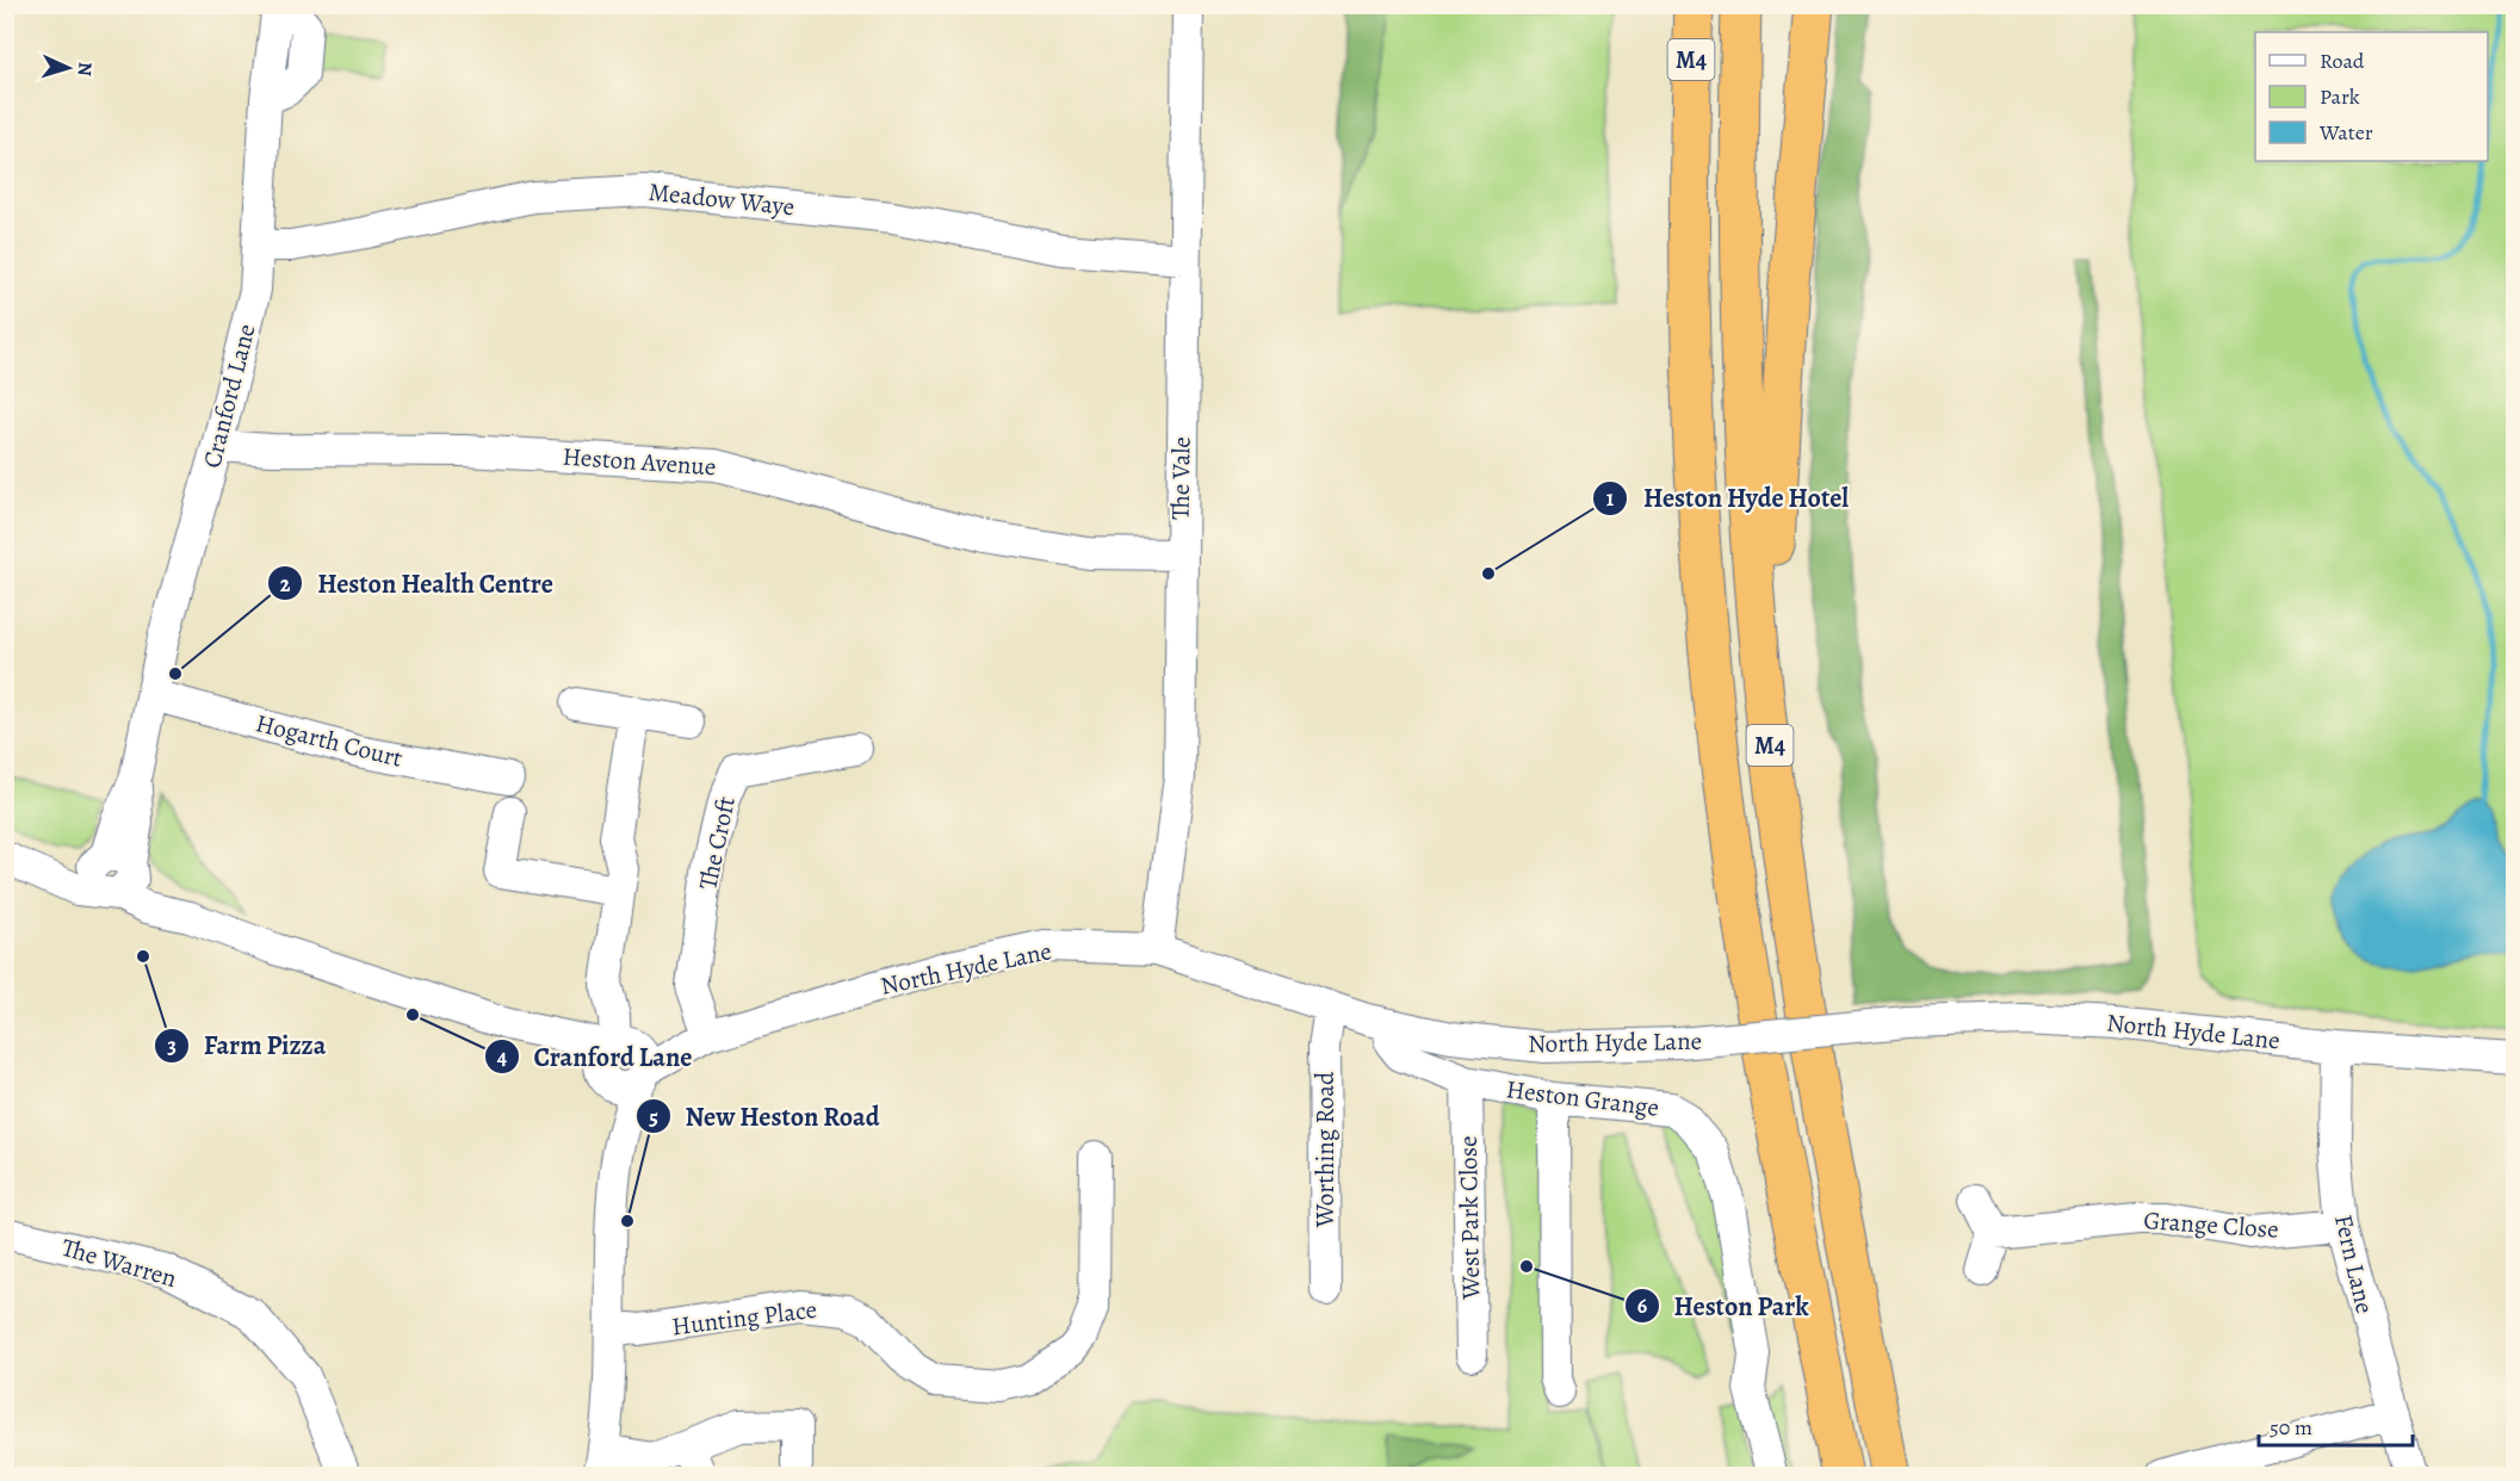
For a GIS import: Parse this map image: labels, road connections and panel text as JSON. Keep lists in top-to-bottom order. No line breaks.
{"streets":{"highway":["M4"],"street":["Meadow Waye","Cranford Lane","Heston Avenue","The Vale","Hogarth Court","The Croft","North Hyde Lane","Heston Grange","Worthing Road","West Park Close","Grange Close","The Warren","Fern Lane","Hunting Place"]},"crossings":[["Meadow Waye","Cranford Lane"],["Meadow Waye","The Vale"],["Cranford Lane","Heston Avenue"],["Cranford Lane","Hogarth Court"],["Heston Avenue","The Vale"],["The Vale","North Hyde Lane"],["The Croft","North Hyde Lane"],["North Hyde Lane","Heston Grange"],["North Hyde Lane","Worthing Road"],["North Hyde Lane","Fern Lane"],["Heston Grange","West Park Close"],["Grange Close","Fern Lane"]],"places":["Heston Hyde Hotel","Heston Health Centre","Farm Pizza","Cranford Lane","New Heston Road","Heston Park"],"legend":["Road","Park","Water"],"scale_bar":"50 m","north":"right"}
